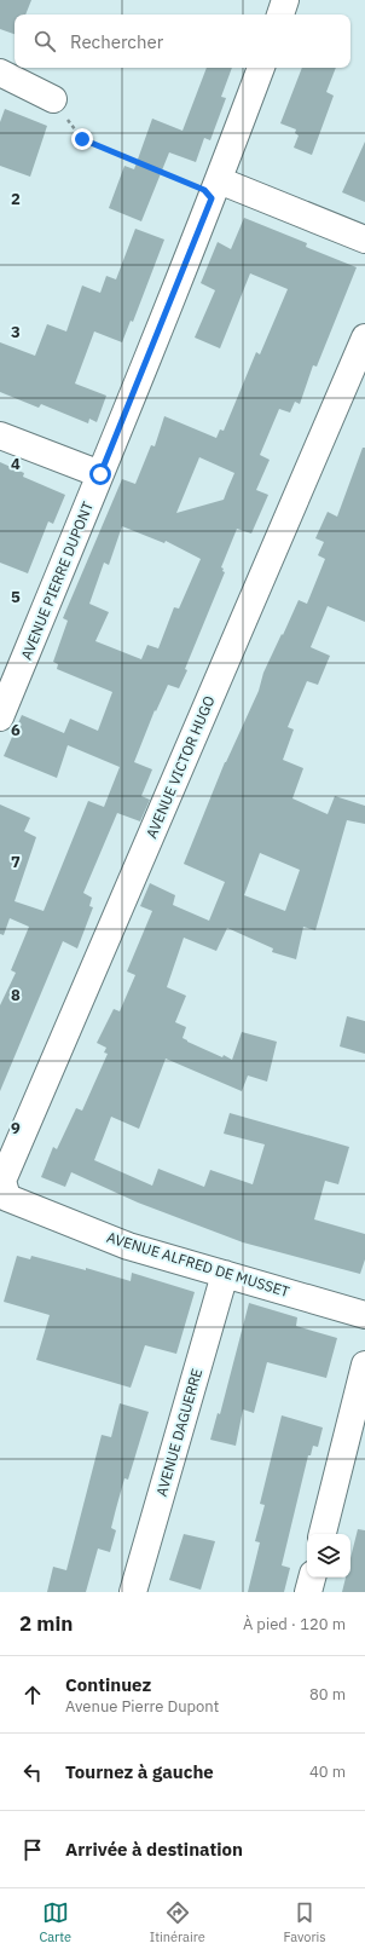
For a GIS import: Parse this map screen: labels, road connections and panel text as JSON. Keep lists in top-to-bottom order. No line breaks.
{"streets":{"street":["AVENUE PIERRE DUPONT","AVENUE VICTOR HUGO","AVENUE ALFRED DE MUSSET","AVENUE DAGUERRE"]},"crossings":[["AVENUE VICTOR HUGO","AVENUE ALFRED DE MUSSET"],["AVENUE ALFRED DE MUSSET","AVENUE DAGUERRE"]],"page":{"search":"Rechercher","heading":["2 min","À pied · 120 m"],"list":[["Continuez","Avenue Pierre Dupont","80 m"],["Tournez à gauche","40 m"],"Arrivée à destination"],"nav":["Carte","Itinéraire","Favoris"]},"grid":{"rows":["2","3","4","5","6","7","8","9"]}}
